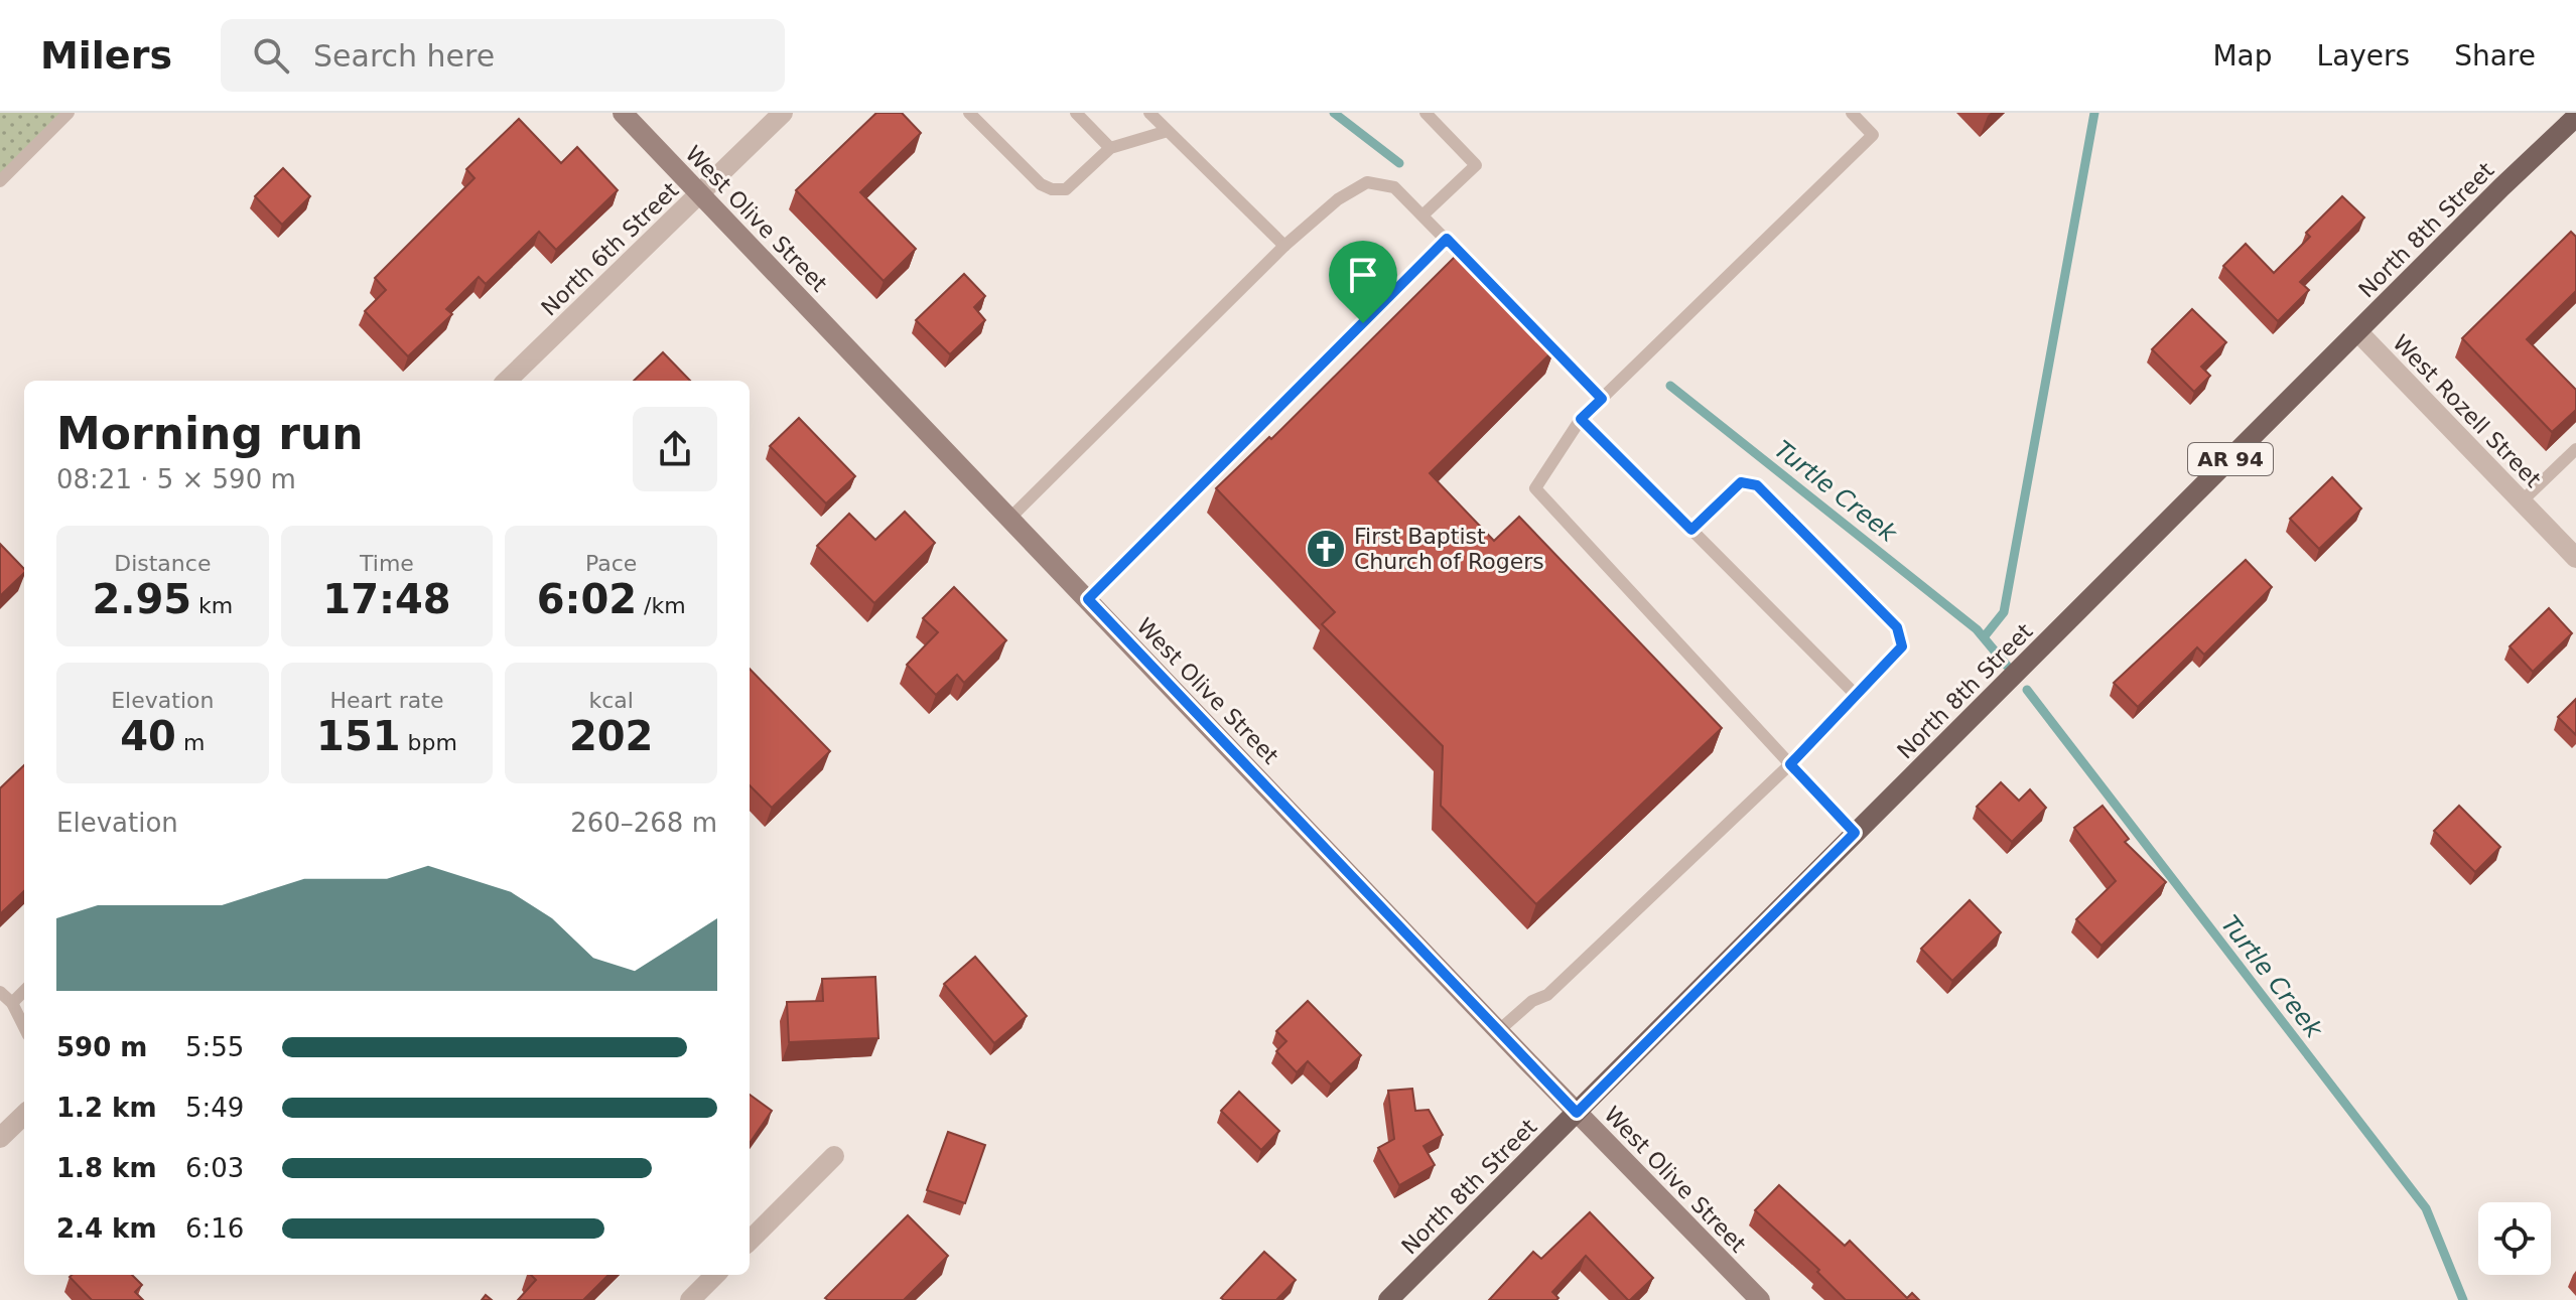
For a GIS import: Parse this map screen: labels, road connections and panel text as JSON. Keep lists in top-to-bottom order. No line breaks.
{"streets":{"main road":["West Olive Street","North 8th Street","AR 94"],"street":["North 6th Street","West Rozell Street"]},"crossings":[["West Olive Street","North 8th Street"],["West Olive Street","North 6th Street"],["North 8th Street","West Rozell Street"]],"water":["Turtle Creek"],"places":{"church":["First Baptist Church of Rogers"]},"page":{"header":"Milers","search":"Search here","nav":["Map","Layers","Share"],"heading":["Morning run","08:21 · 5 × 590 m"],"stats":[["Distance","2.95 km"],["Time","17:48"],["Pace","6:02 /km"],["Elevation","40 m"],["Heart rate","151 bpm"],["kcal","202"]],"chart":["Elevation","260–268 m"],"list":[{"name":"590 m","note":"5:55"},{"name":"1.2 km","note":"5:49"},{"name":"1.8 km","note":"6:03"},{"name":"2.4 km","note":"6:16"}]}}
